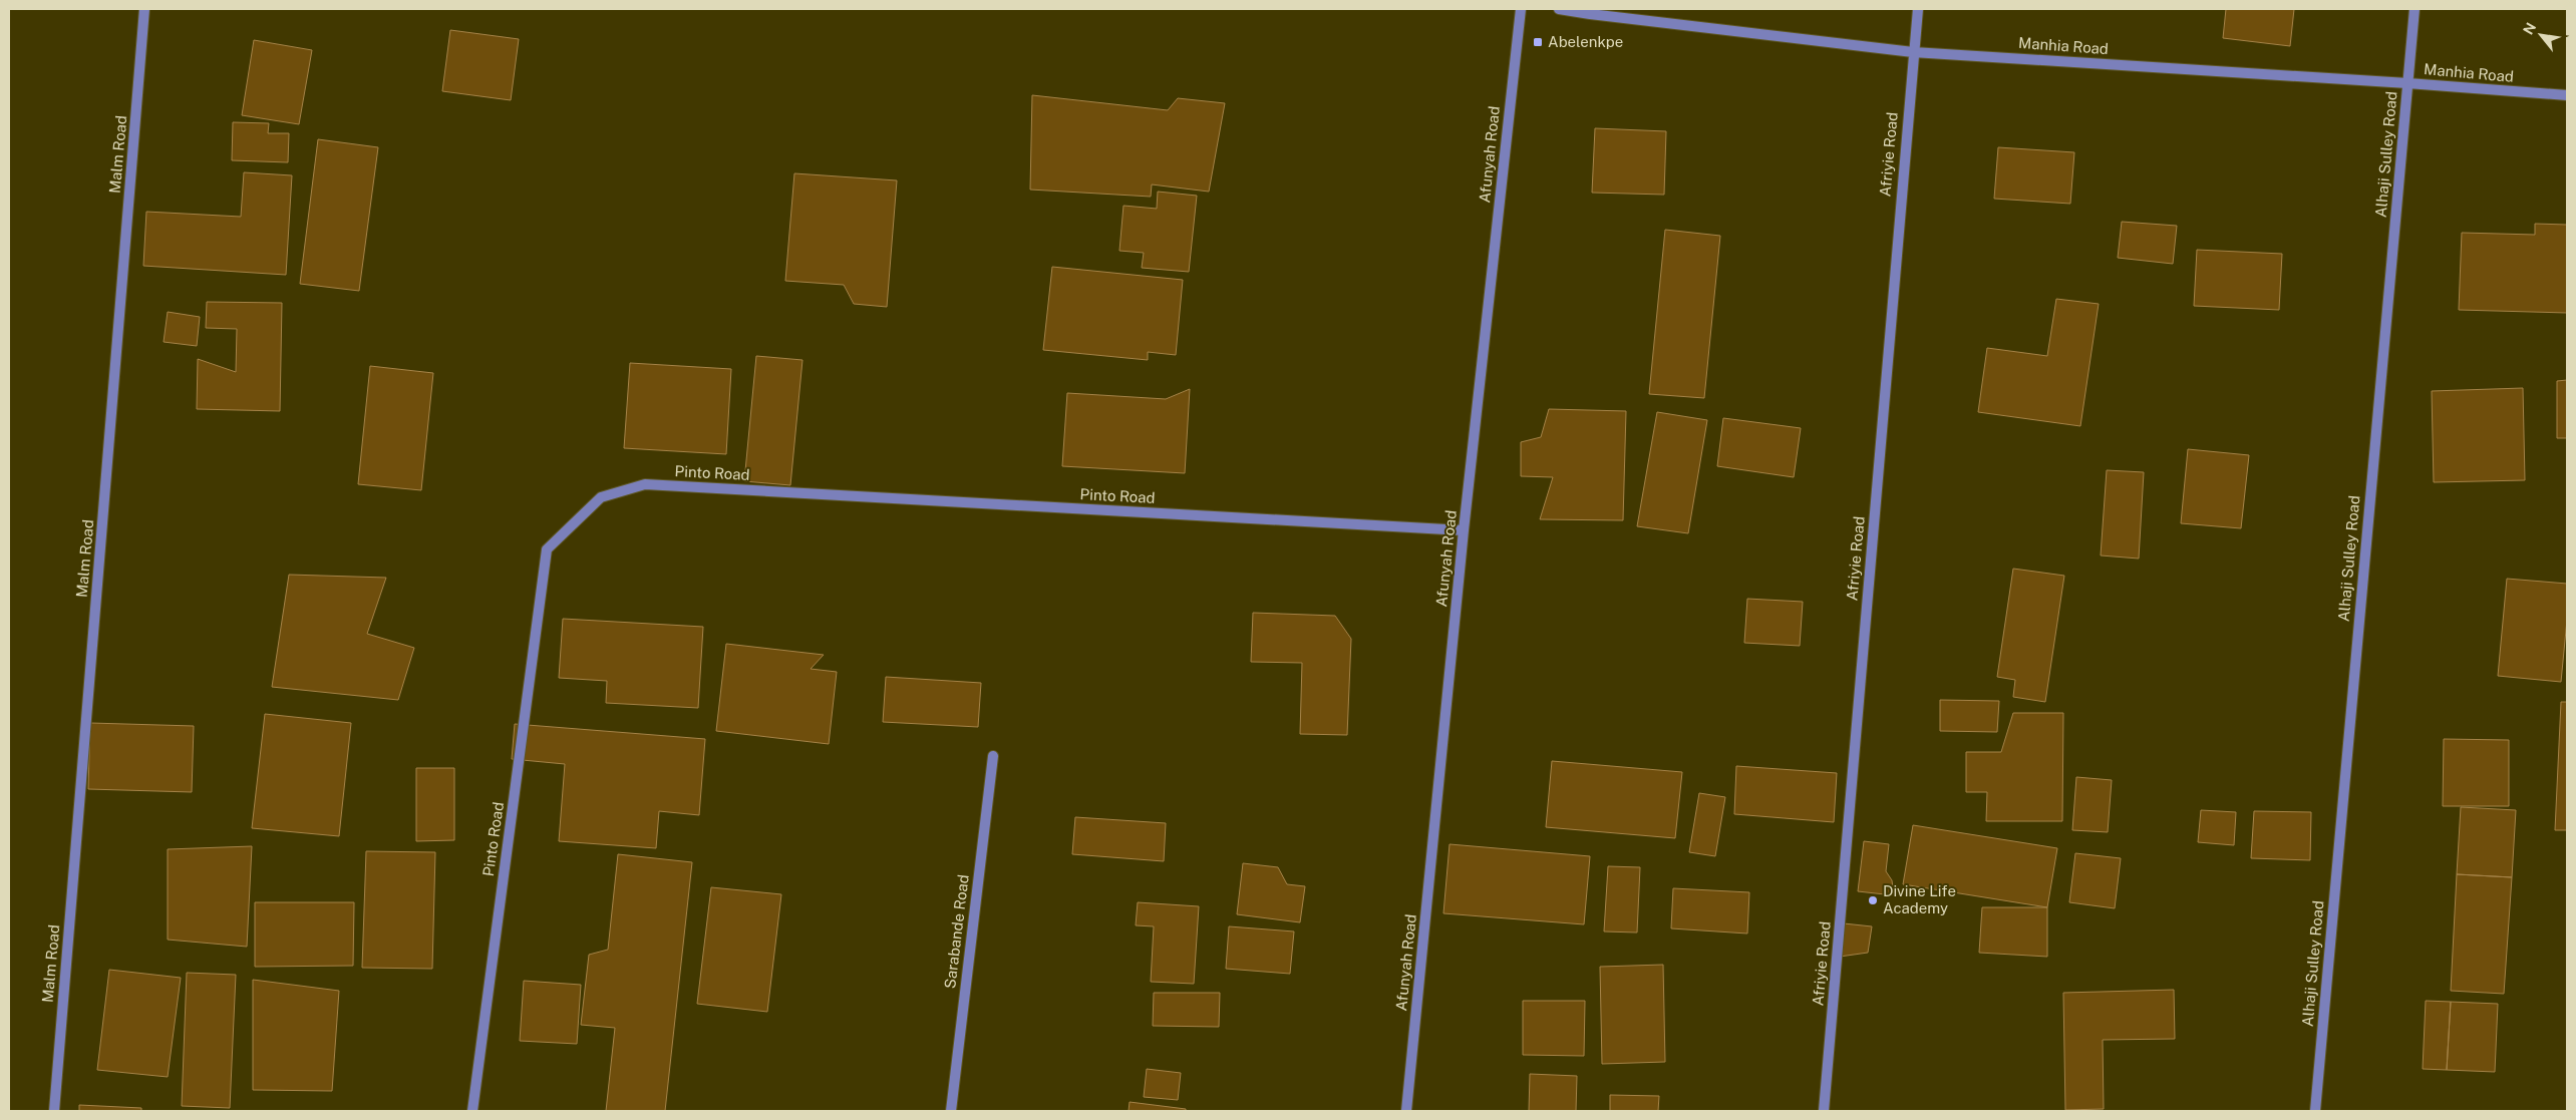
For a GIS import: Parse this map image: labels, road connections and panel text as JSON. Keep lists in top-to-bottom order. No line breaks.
{"streets":{"street":["Manhia Road","Malm Road","Afunyah Road","Afriyie Road","Alhaji Sulley Road","Pinto Road","Sarabande Road"]},"crossings":[["Manhia Road","Afriyie Road"],["Manhia Road","Alhaji Sulley Road"],["Afunyah Road","Pinto Road"]],"places":{"transit":["Abelenkpe"],"other":["Divine Life Academy"]},"north":"top left"}
